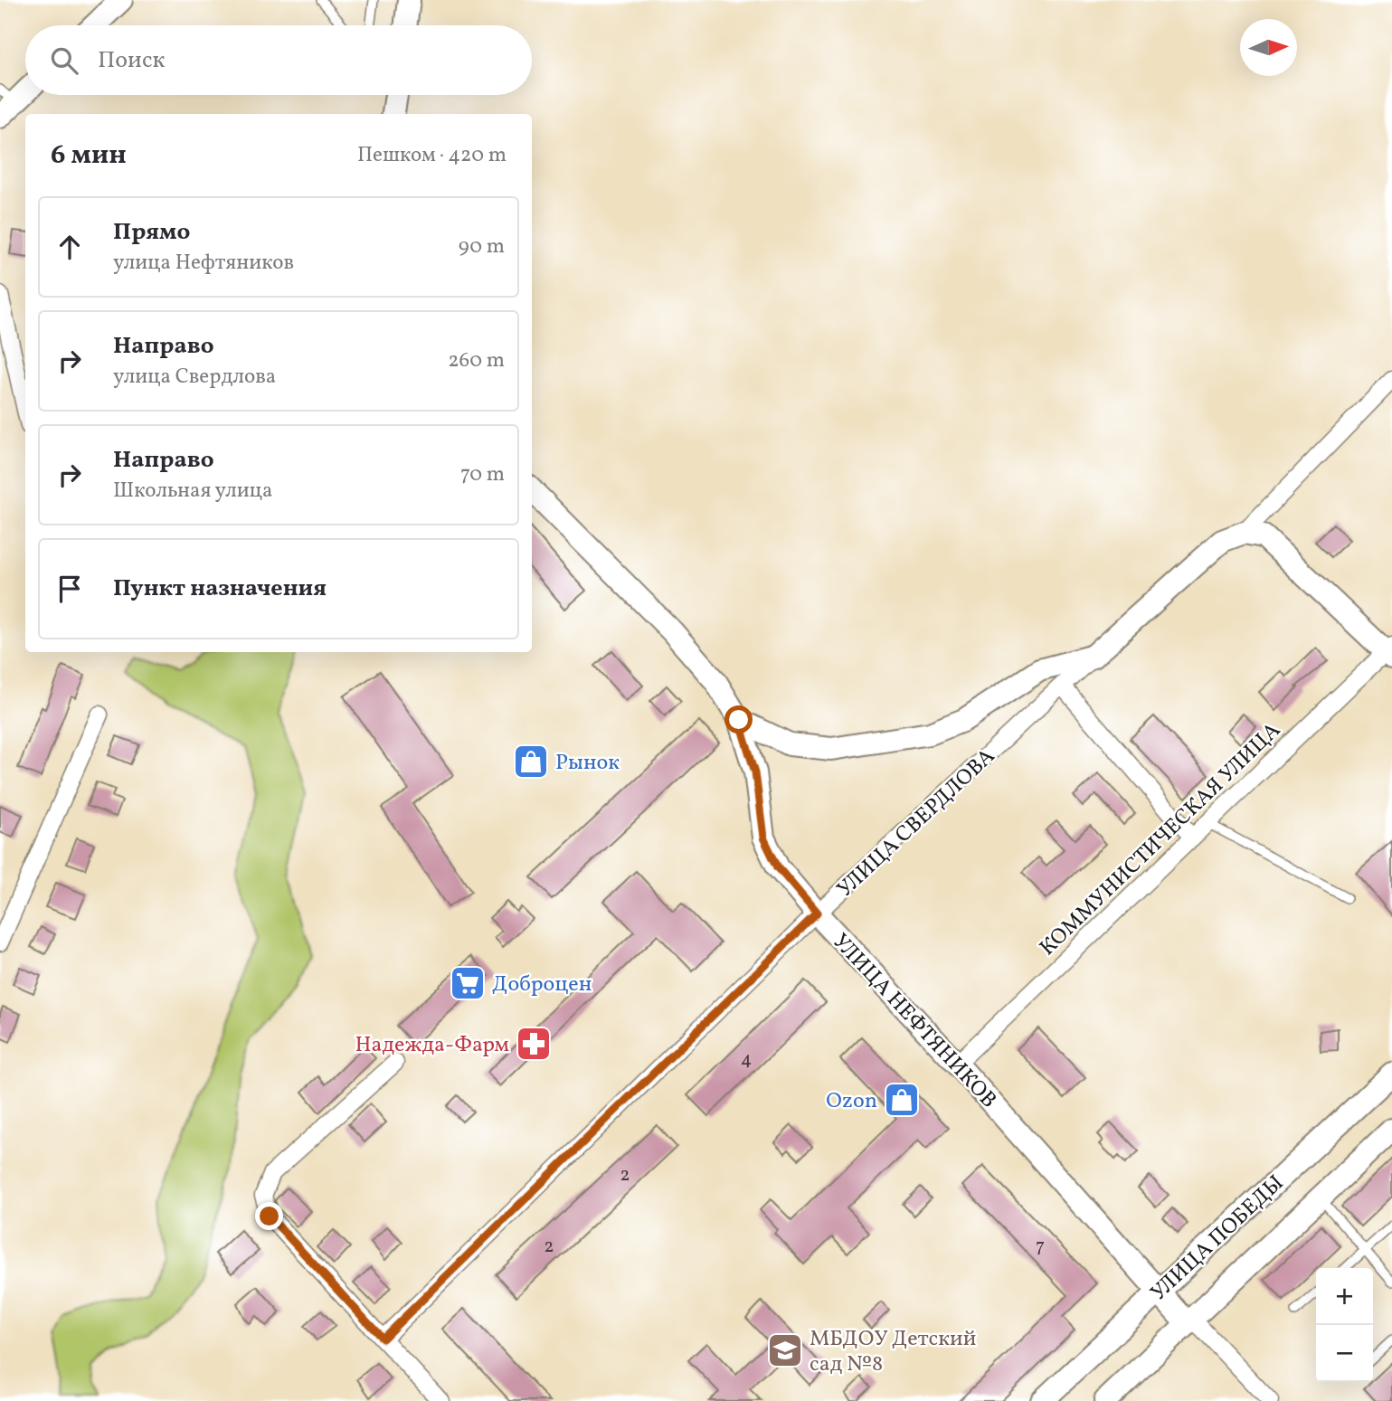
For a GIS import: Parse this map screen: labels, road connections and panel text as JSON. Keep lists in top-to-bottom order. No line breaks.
{"streets":{"street":["УЛИЦА СВЕРДЛОВА","КОММУНИСТИЧЕСКАЯ УЛИЦА","УЛИЦА НЕФТЯНИКОВ","УЛИЦА ПОБЕДЫ"]},"crossings":[["УЛИЦА СВЕРДЛОВА","УЛИЦА НЕФТЯНИКОВ"],["КОММУНИСТИЧЕСКАЯ УЛИЦА","УЛИЦА НЕФТЯНИКОВ"],["УЛИЦА НЕФТЯНИКОВ","УЛИЦА ПОБЕДЫ"]],"places":{"shop":["Рынок","Ozon"],"supermarket":["Доброцен"],"pharmacy":["Надежда-Фарм"],"school or university":["МБДОУ Детский сад №8"]},"house_numbers":["4","2","2","7"],"north":"right","page":{"search":"Поиск","heading":["6 мин","Пешком · 420 m"],"list":[["Прямо","улица Нефтяников","90 m"],["Направо","улица Свердлова","260 m"],["Направо","Школьная улица","70 m"],"Пункт назначения"],"map_buttons":["+","−"]}}
